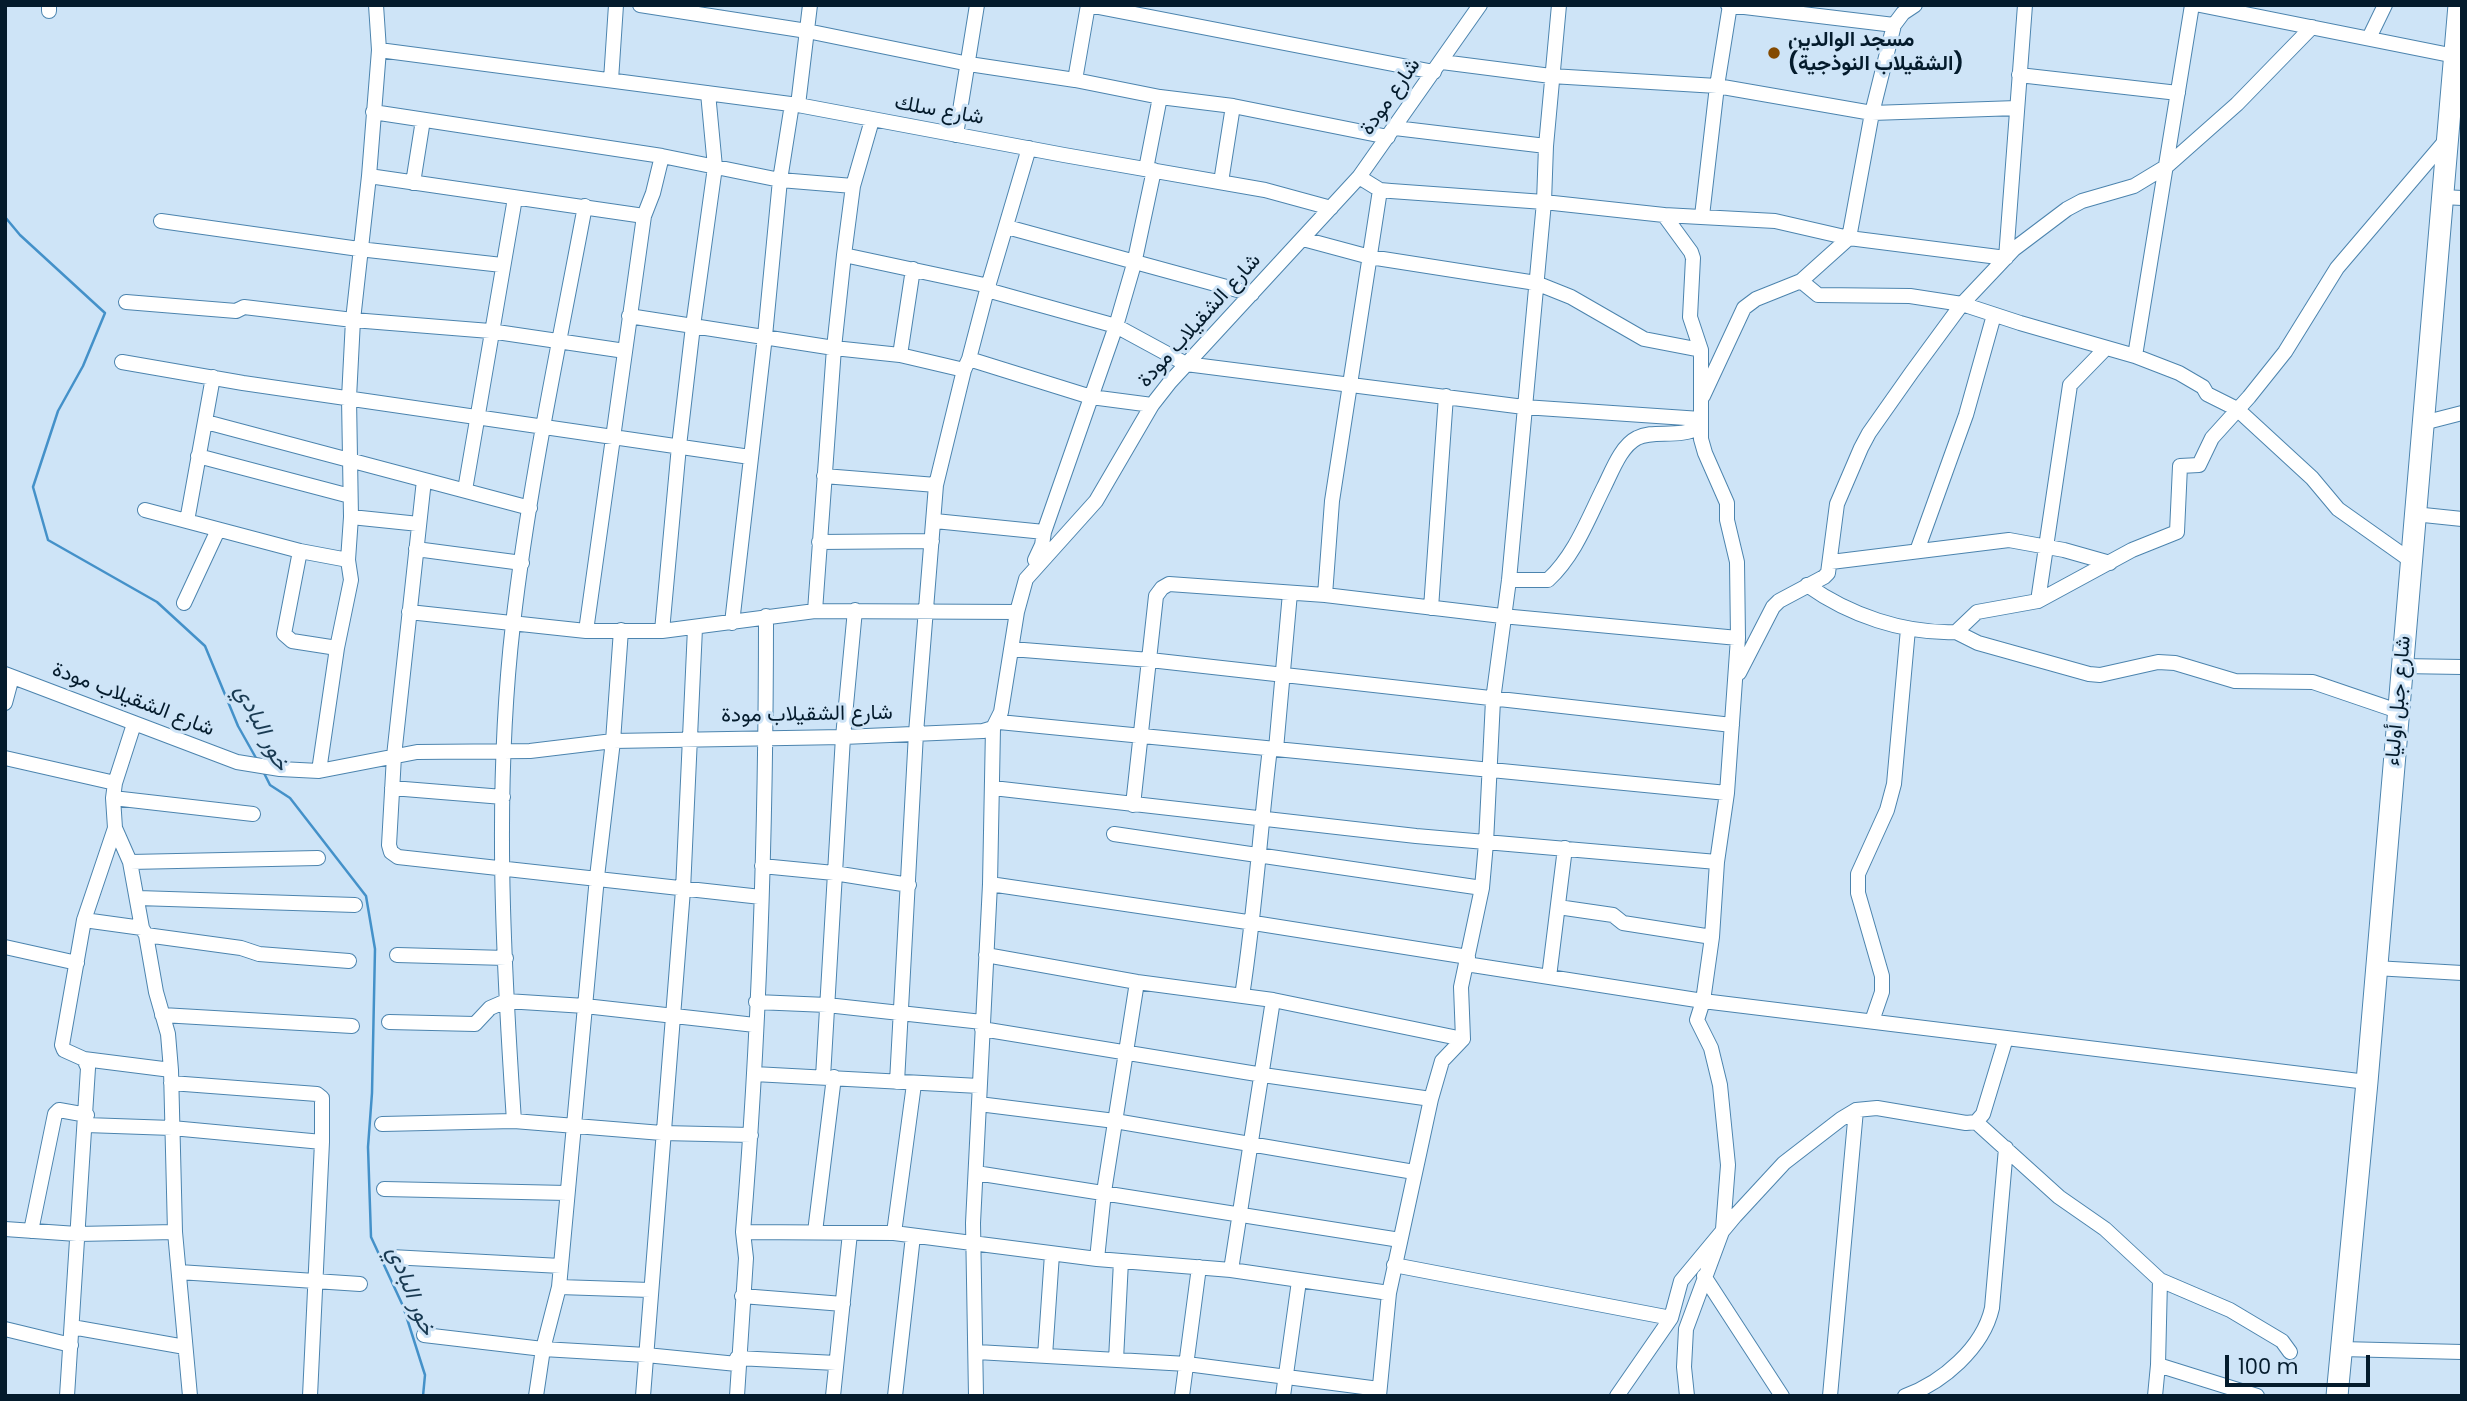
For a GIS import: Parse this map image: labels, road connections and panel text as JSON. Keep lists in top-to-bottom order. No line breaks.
{"streets":{"highway":["شارع جبل أولياء"],"street":["شارع مودة","شارع سلك","شارع الشقيلاب مودة"]},"crossings":[["شارع مودة","شارع سلك"],["شارع مودة","شارع الشقيلاب مودة"],["شارع سلك","شارع الشقيلاب مودة"]],"water":["خور البادي"],"places":["مسجد الوالدين (الشقيلاب النوذجية)"],"scale_bar":"100 m"}
